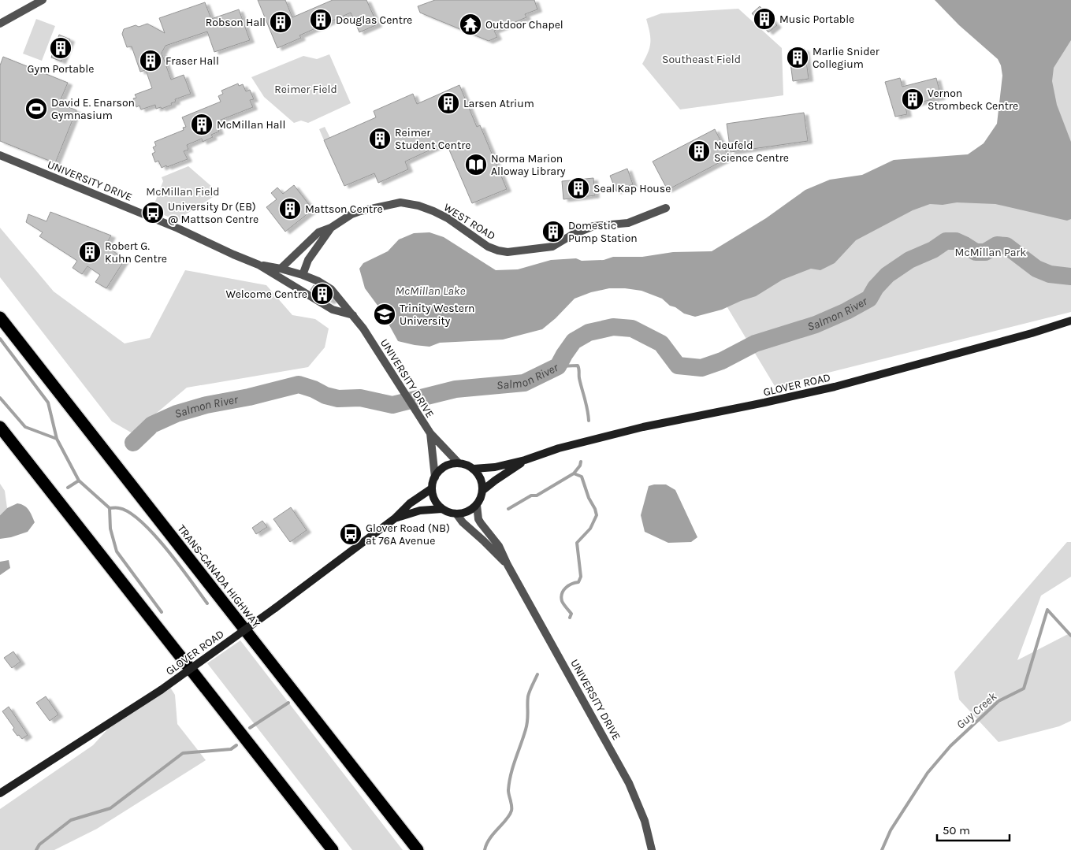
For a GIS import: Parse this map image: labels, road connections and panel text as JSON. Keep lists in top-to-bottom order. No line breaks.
{"streets":{"highway":["TRANS-CANADA HIGHWAY"],"main road":["GLOVER ROAD"],"street":["UNIVERSITY DRIVE","WEST ROAD"]},"crossings":[["UNIVERSITY DRIVE","WEST ROAD"],["UNIVERSITY DRIVE","GLOVER ROAD"]],"water":["McMillan Lake","Salmon River","Guy Creek"],"parks":["Southeast Field","Reimer Field","McMillan Field","McMillan Park"],"places":{"building":["Music Portable","Douglas Centre","Robson Hall","Gym Portable","Marlie Snider Collegium","Fraser Hall","Vernon Strombeck Centre","Larsen Atrium","McMillan Hall","Reimer Student Centre","Neufeld Science Centre","Seal Kap House","Mattson Centre","Domestic Pump Station","Robert G. Kuhn Centre","Welcome Centre"],"temple":["Outdoor Chapel"],"sports":["David E. Enarson Gymnasium"],"library":["Norma Marion Alloway Library"],"bus stop":["University Dr (EB) @ Mattson Centre","Glover Road (NB) at 76A Avenue"],"school or university":["Trinity Western University"]},"scale_bar":"50 m"}
